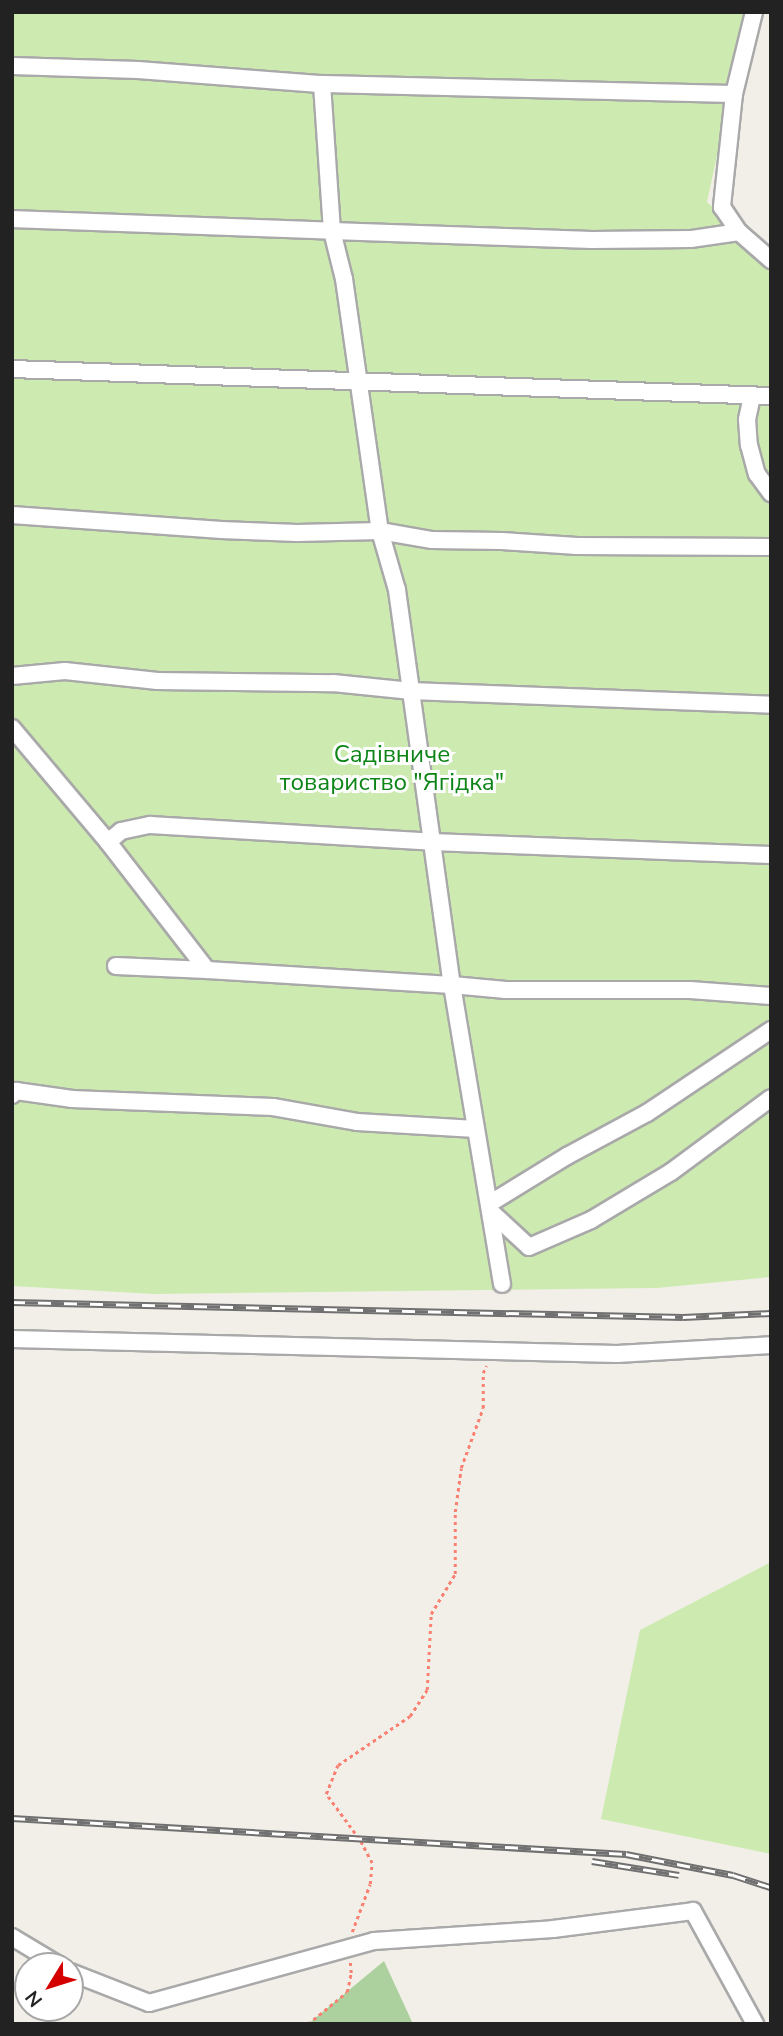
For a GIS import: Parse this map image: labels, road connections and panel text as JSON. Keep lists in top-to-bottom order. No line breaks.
{"parks":["Садівниче товариство \"Ягідка\""],"north":"bottom left"}
